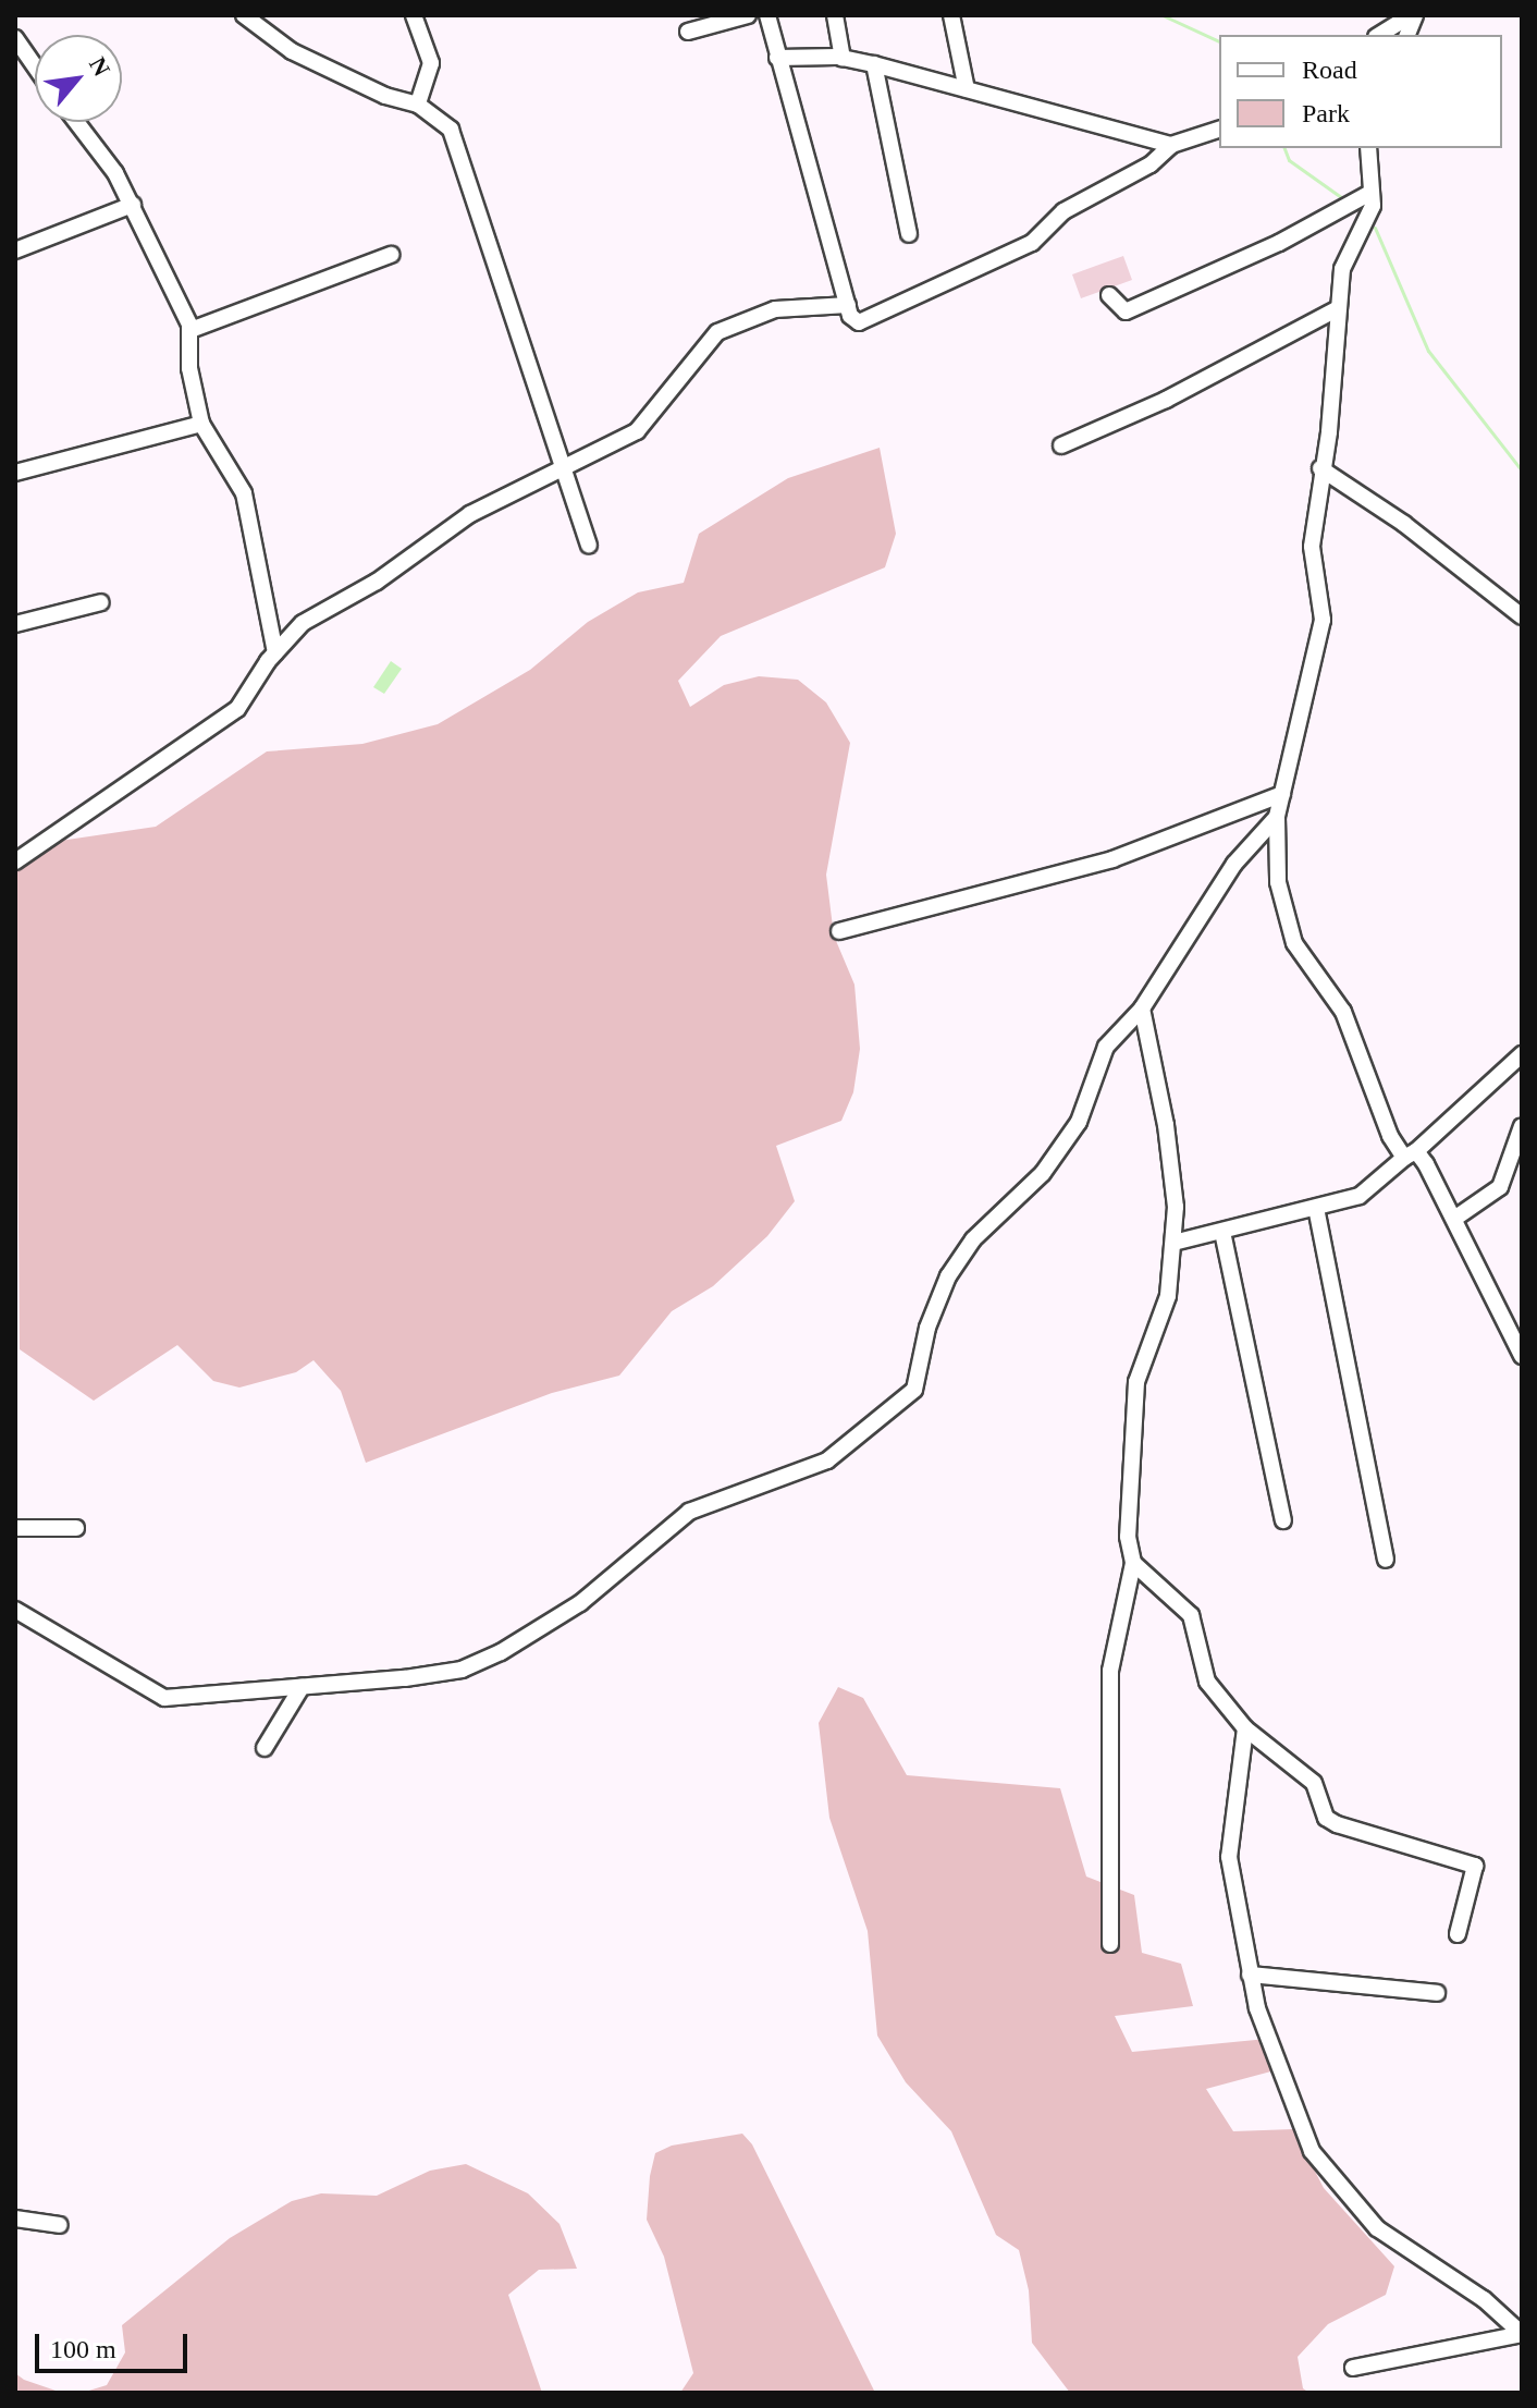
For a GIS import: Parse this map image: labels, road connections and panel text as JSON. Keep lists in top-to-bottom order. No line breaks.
{"legend":["Road","Park"],"scale_bar":"100 m","north":"top right"}
